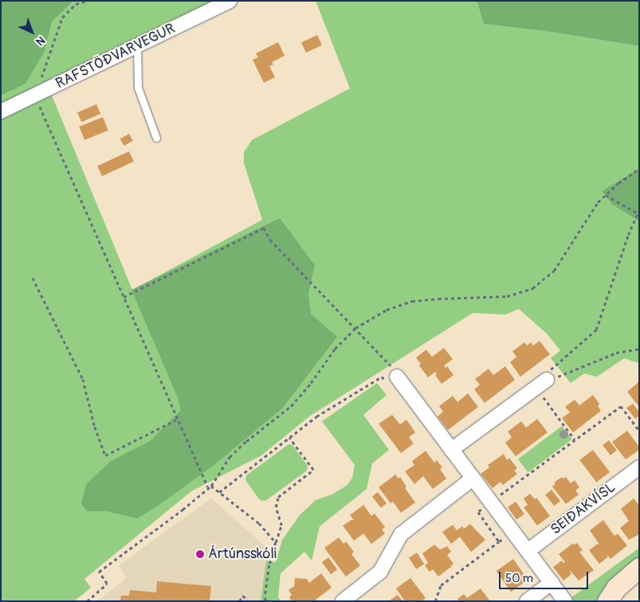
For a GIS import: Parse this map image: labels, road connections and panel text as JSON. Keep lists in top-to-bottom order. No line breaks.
{"streets":{"street":["RAFSTÖÐVARVEGUR","SEIÐAKVÍSL"]},"places":["Ártúnsskóli"],"scale_bar":"50 m","north":"bottom right"}
